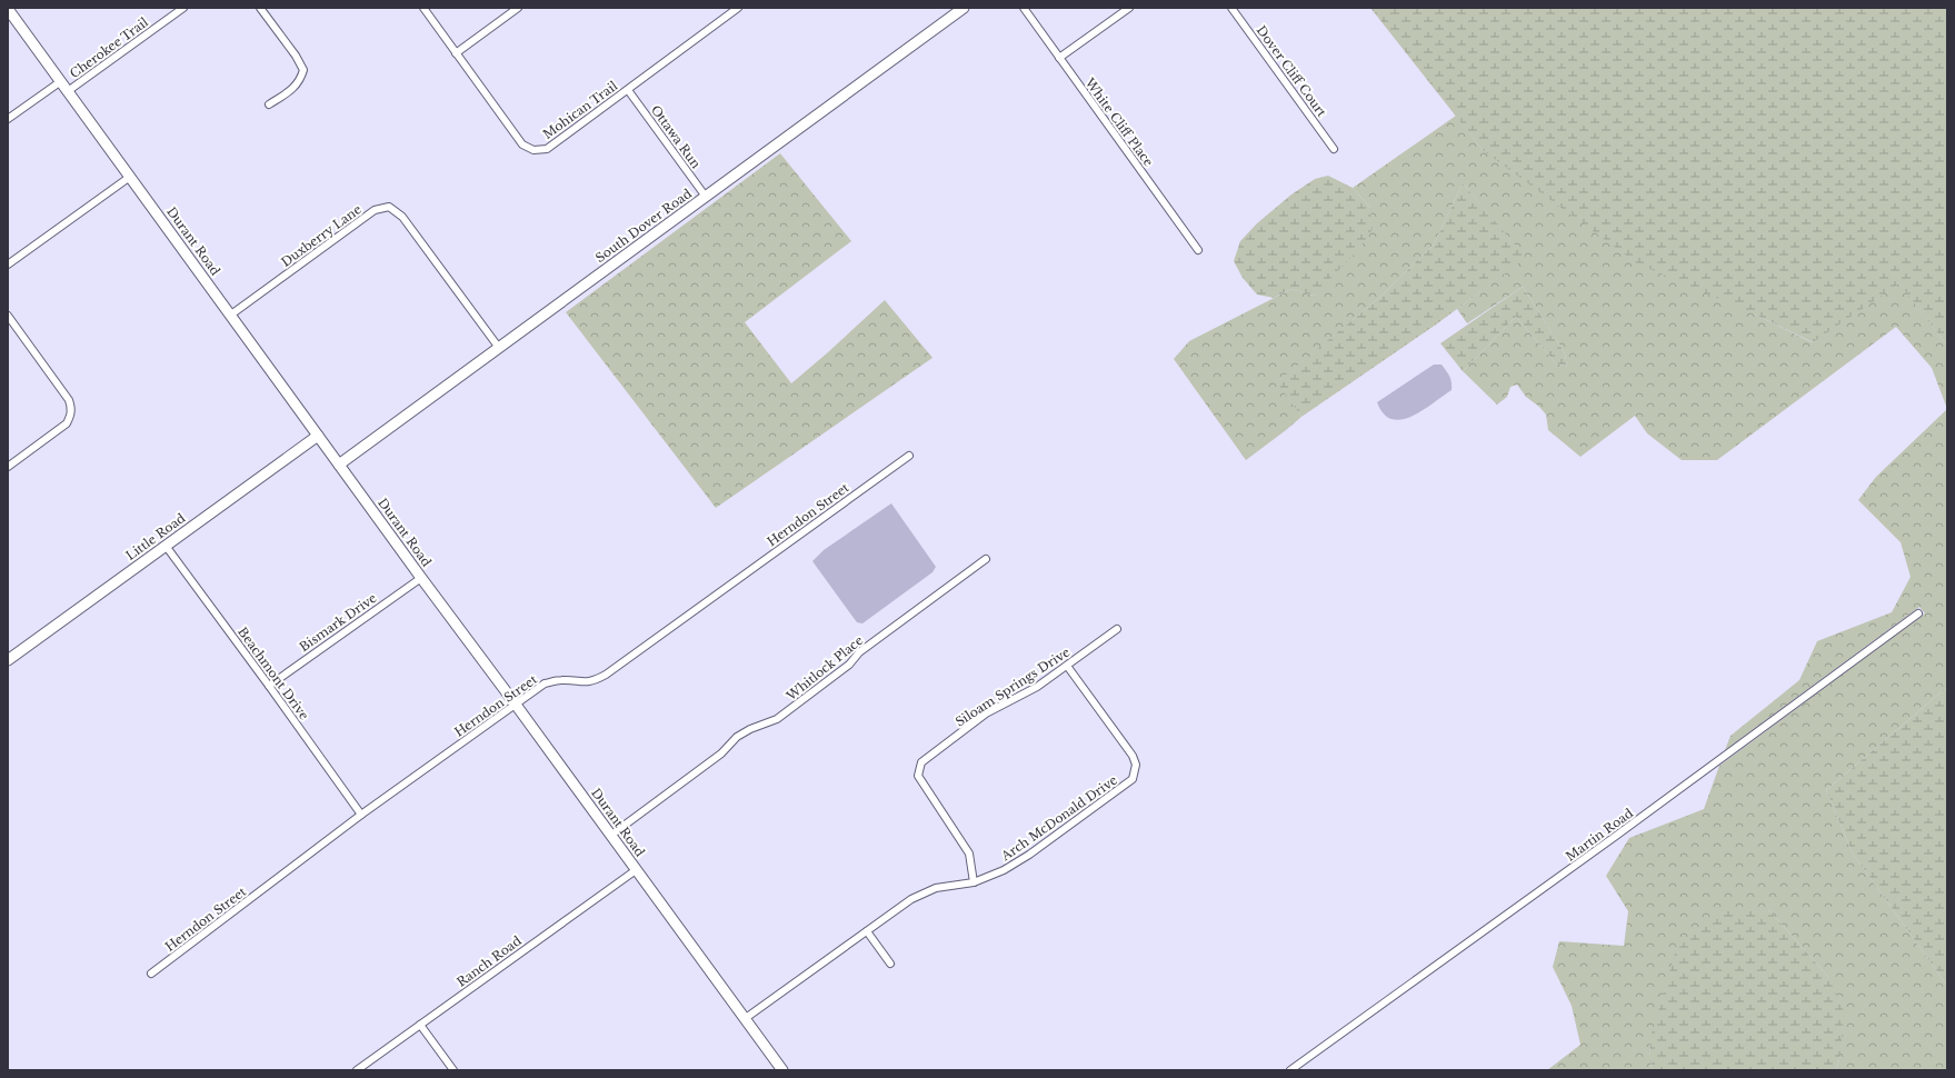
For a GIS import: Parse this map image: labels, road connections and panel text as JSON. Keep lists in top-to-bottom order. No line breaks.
{"streets":{"street":["Cherokee Trail","Dover Cliff Court","Mohican Trail","White Cliff Place","Ottawa Run","South Dover Road","Duxberry Lane","Durant Road","Herndon Street","Little Road","Bismark Drive","Whitlock Place","Beachmont Drive","Siloam Springs Drive","Arch McDonald Drive","Martin Road","Ranch Road"]},"crossings":[["Cherokee Trail","Durant Road"],["Mohican Trail","Ottawa Run"],["Ottawa Run","South Dover Road"],["South Dover Road","Duxberry Lane"],["South Dover Road","Durant Road"],["Duxberry Lane","Durant Road"],["Durant Road","Herndon Street"],["Durant Road","Little Road"],["Durant Road","Bismark Drive"],["Durant Road","Whitlock Place"],["Durant Road","Arch McDonald Drive"],["Durant Road","Ranch Road"],["Herndon Street","Beachmont Drive"],["Little Road","Beachmont Drive"],["Bismark Drive","Beachmont Drive"],["Siloam Springs Drive","Arch McDonald Drive"]]}
